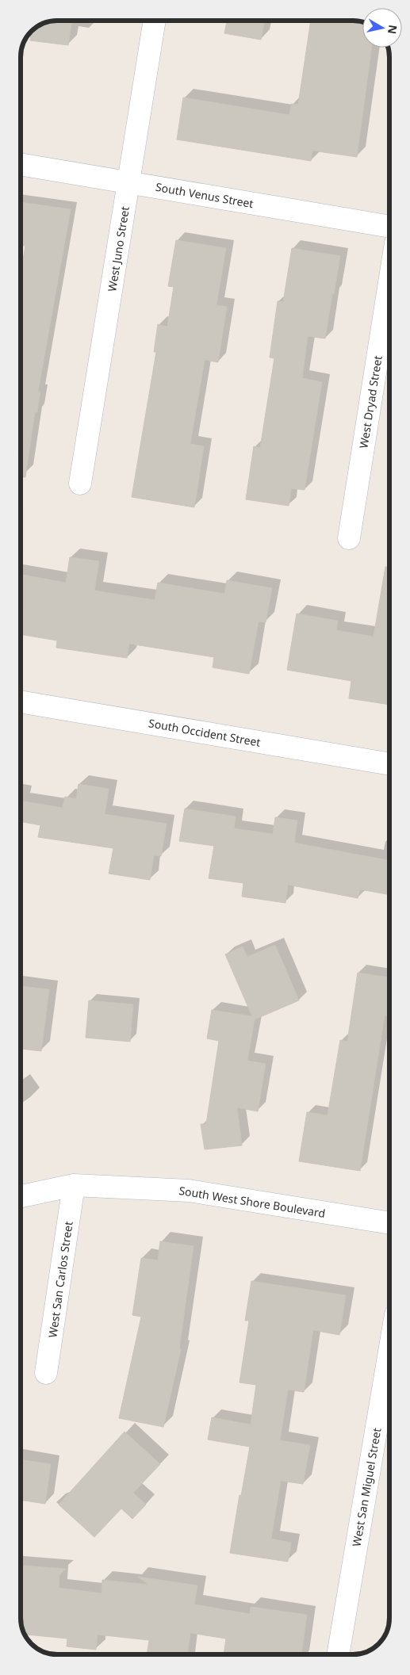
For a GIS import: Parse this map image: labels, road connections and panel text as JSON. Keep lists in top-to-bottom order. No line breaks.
{"streets":{"street":["South Venus Street","West Juno Street","West Dryad Street","South Occident Street","South West Shore Boulevard","West San Carlos Street","West San Miguel Street"]},"crossings":[["South Venus Street","West Juno Street"],["South West Shore Boulevard","West San Carlos Street"]],"north":"right"}
